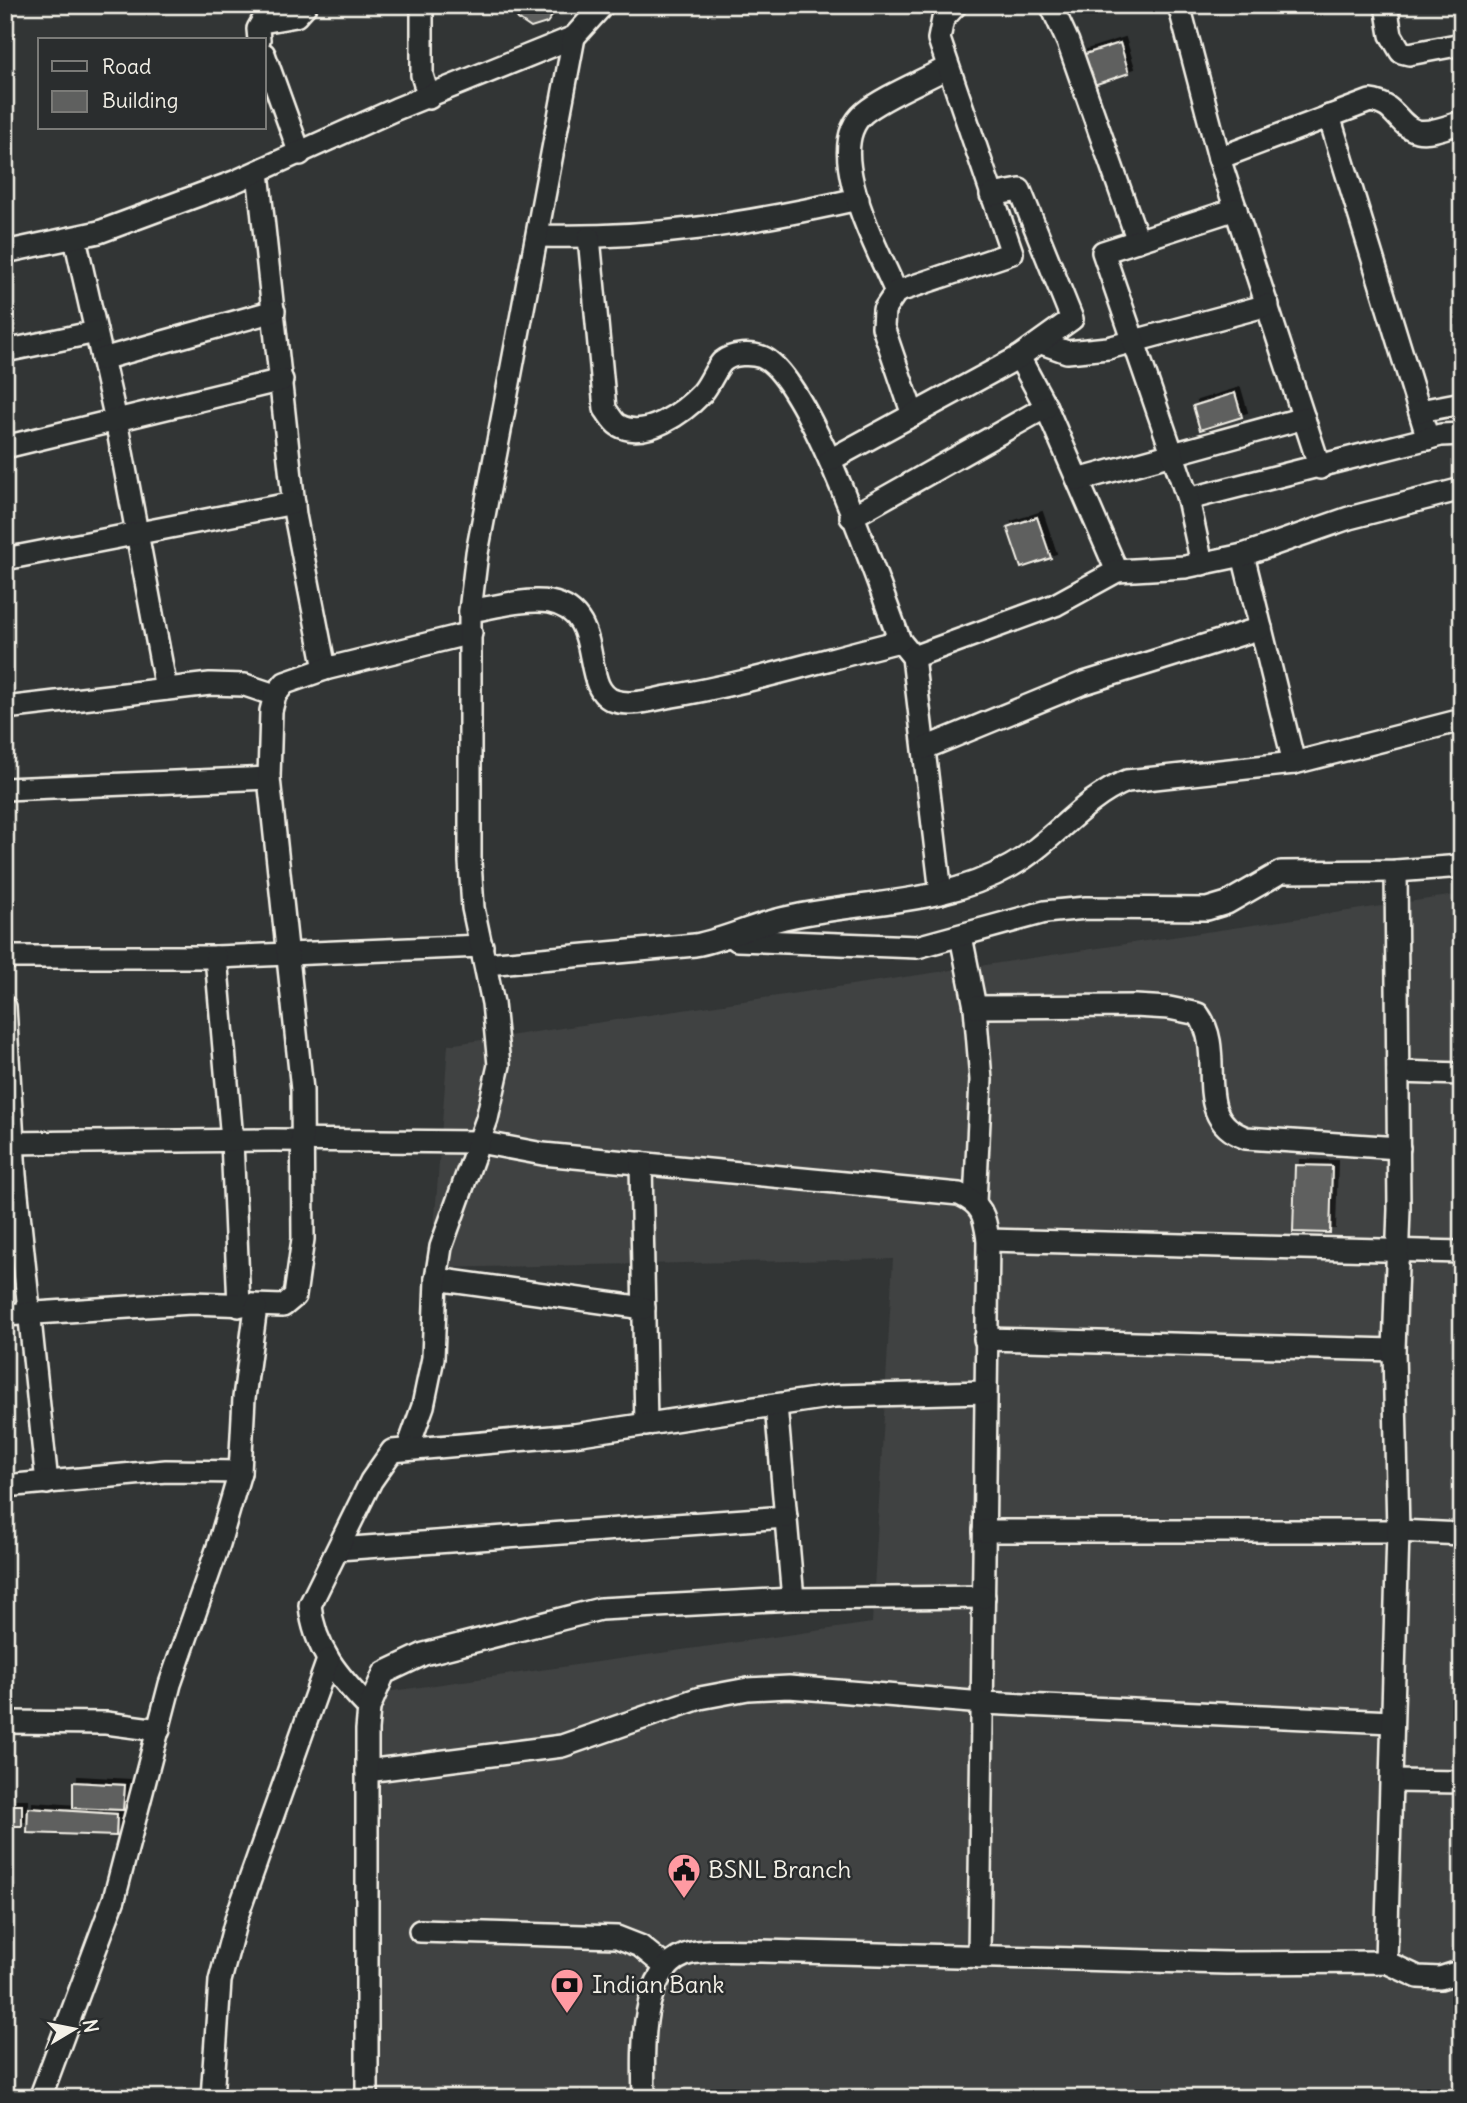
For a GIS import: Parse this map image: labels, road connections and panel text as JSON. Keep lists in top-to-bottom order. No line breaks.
{"places":{"public building":["BSNL Branch"],"bank":["Indian Bank"]},"legend":["Road","Building"],"north":"right"}
